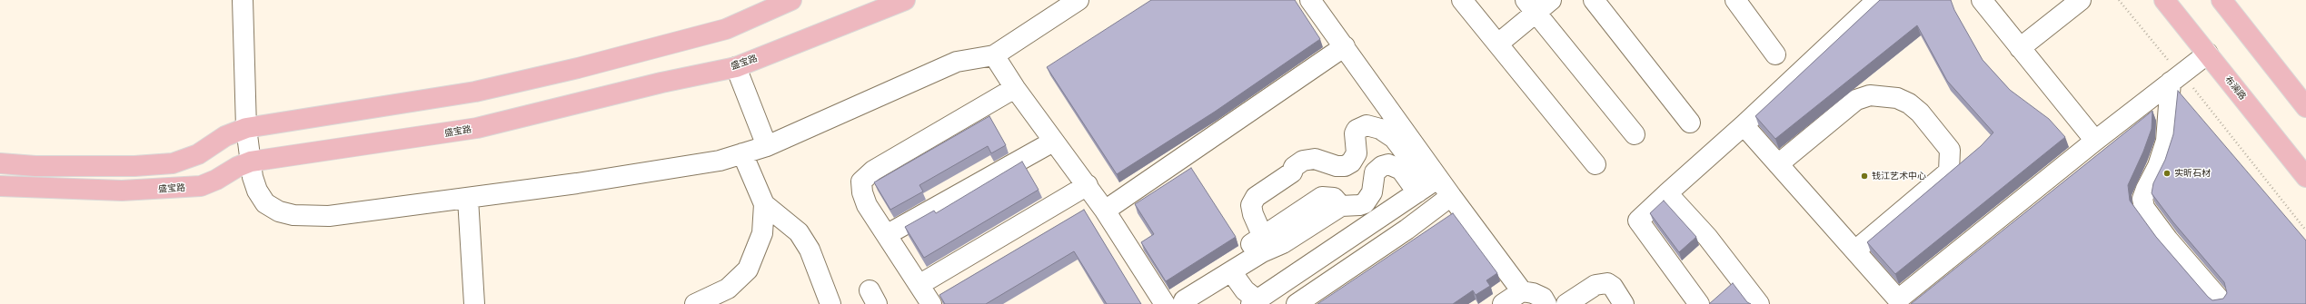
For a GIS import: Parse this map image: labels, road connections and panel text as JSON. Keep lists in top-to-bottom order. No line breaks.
{"streets":{"main road":["盛宝路","布澜路"]},"places":["实昕石材","钱江艺术中心"]}
